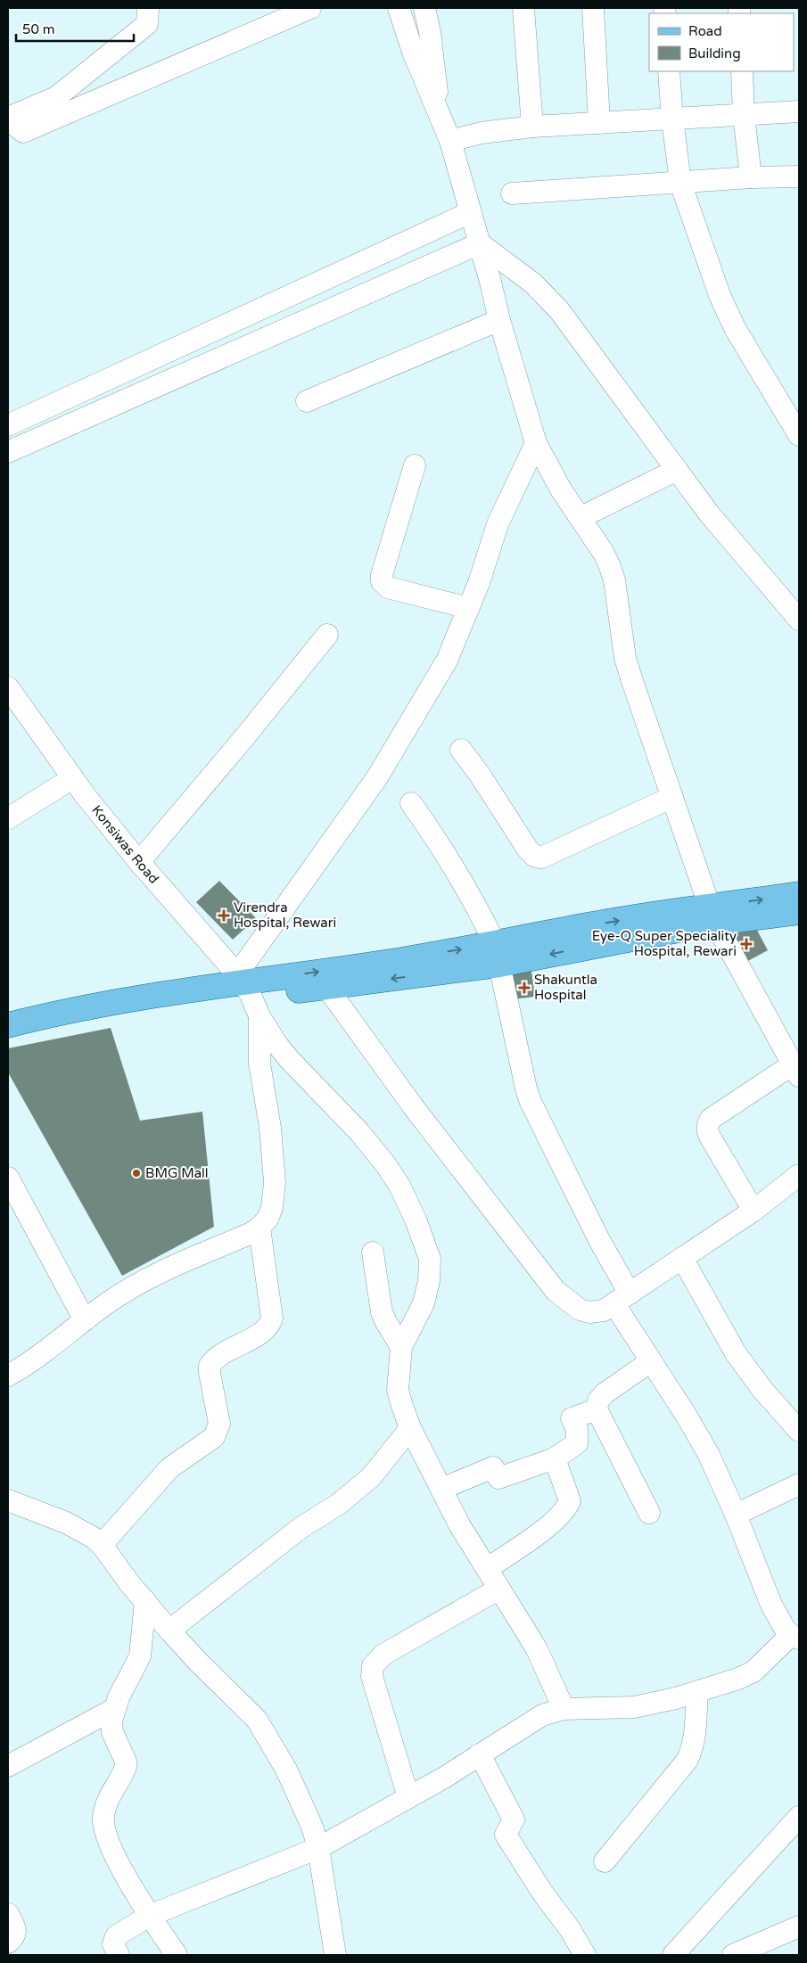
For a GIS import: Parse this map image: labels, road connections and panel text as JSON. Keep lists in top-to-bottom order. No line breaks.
{"streets":{"street":["Konsiwas Road"]},"places":{"health":["Virendra Hospital, Rewari","Eye-Q Super Speciality Hospital, Rewari","Shakuntla Hospital"],"other":["BMG Mall"]},"legend":["Road","Building"],"scale_bar":"50 m"}
